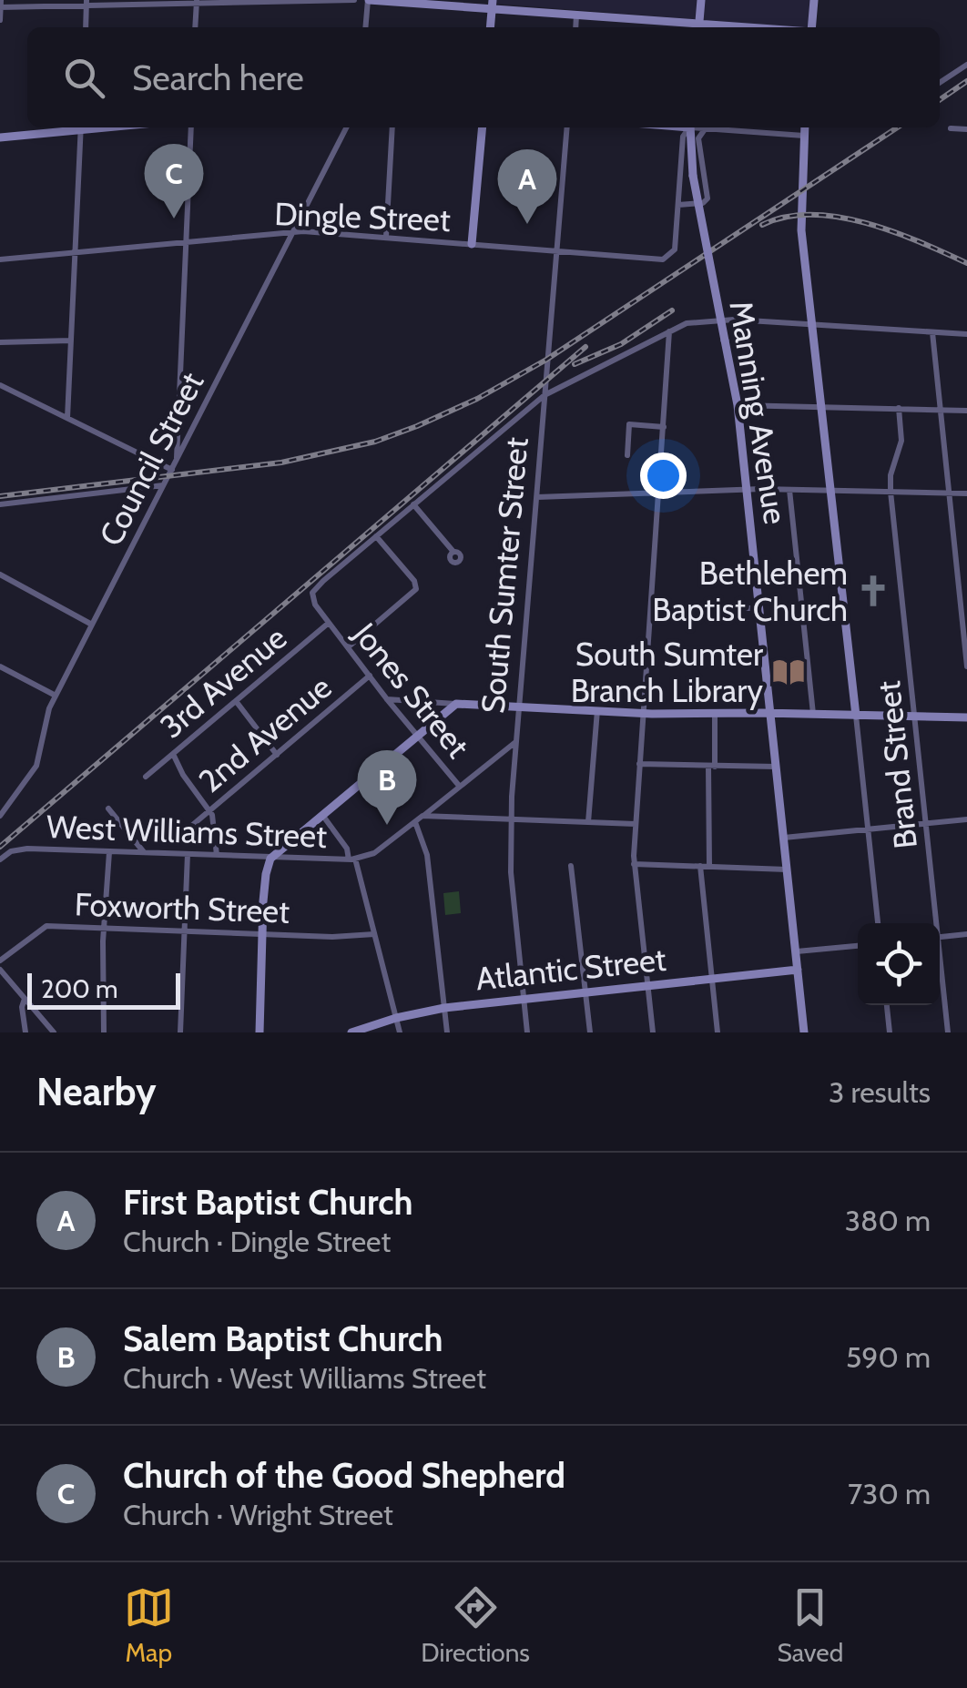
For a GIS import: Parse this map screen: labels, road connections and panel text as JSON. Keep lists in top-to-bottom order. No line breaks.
{"streets":{"street":["Dingle Street","Manning Avenue","Council Street","South Sumter Street","3rd Avenue","Jones Street","2nd Avenue","Brand Street","West Williams Street","Foxworth Street","Atlantic Street"]},"crossings":[["Dingle Street","Council Street"],["Dingle Street","South Sumter Street"],["Manning Avenue","Atlantic Street"],["South Sumter Street","West Williams Street"],["South Sumter Street","Atlantic Street"],["3rd Avenue","Jones Street"],["Jones Street","2nd Avenue"],["Jones Street","West Williams Street"]],"places":{"church":["Bethlehem Baptist Church"],"library":["South Sumter Branch Library"]},"scale_bar":"200 m","page":{"search":"Search here","pins":["C","A","B"],"scale":"200 m","heading":["Nearby","3 results"],"list":[{"mark":"A","name":"First Baptist Church","note":"Church · Dingle Street","value":"380 m"},{"mark":"B","name":"Salem Baptist Church","note":"Church · West Williams Street","value":"590 m"},{"mark":"C","name":"Church of the Good Shepherd","note":"Church · Wright Street","value":"730 m"}],"nav":["Map","Directions","Saved"]}}
